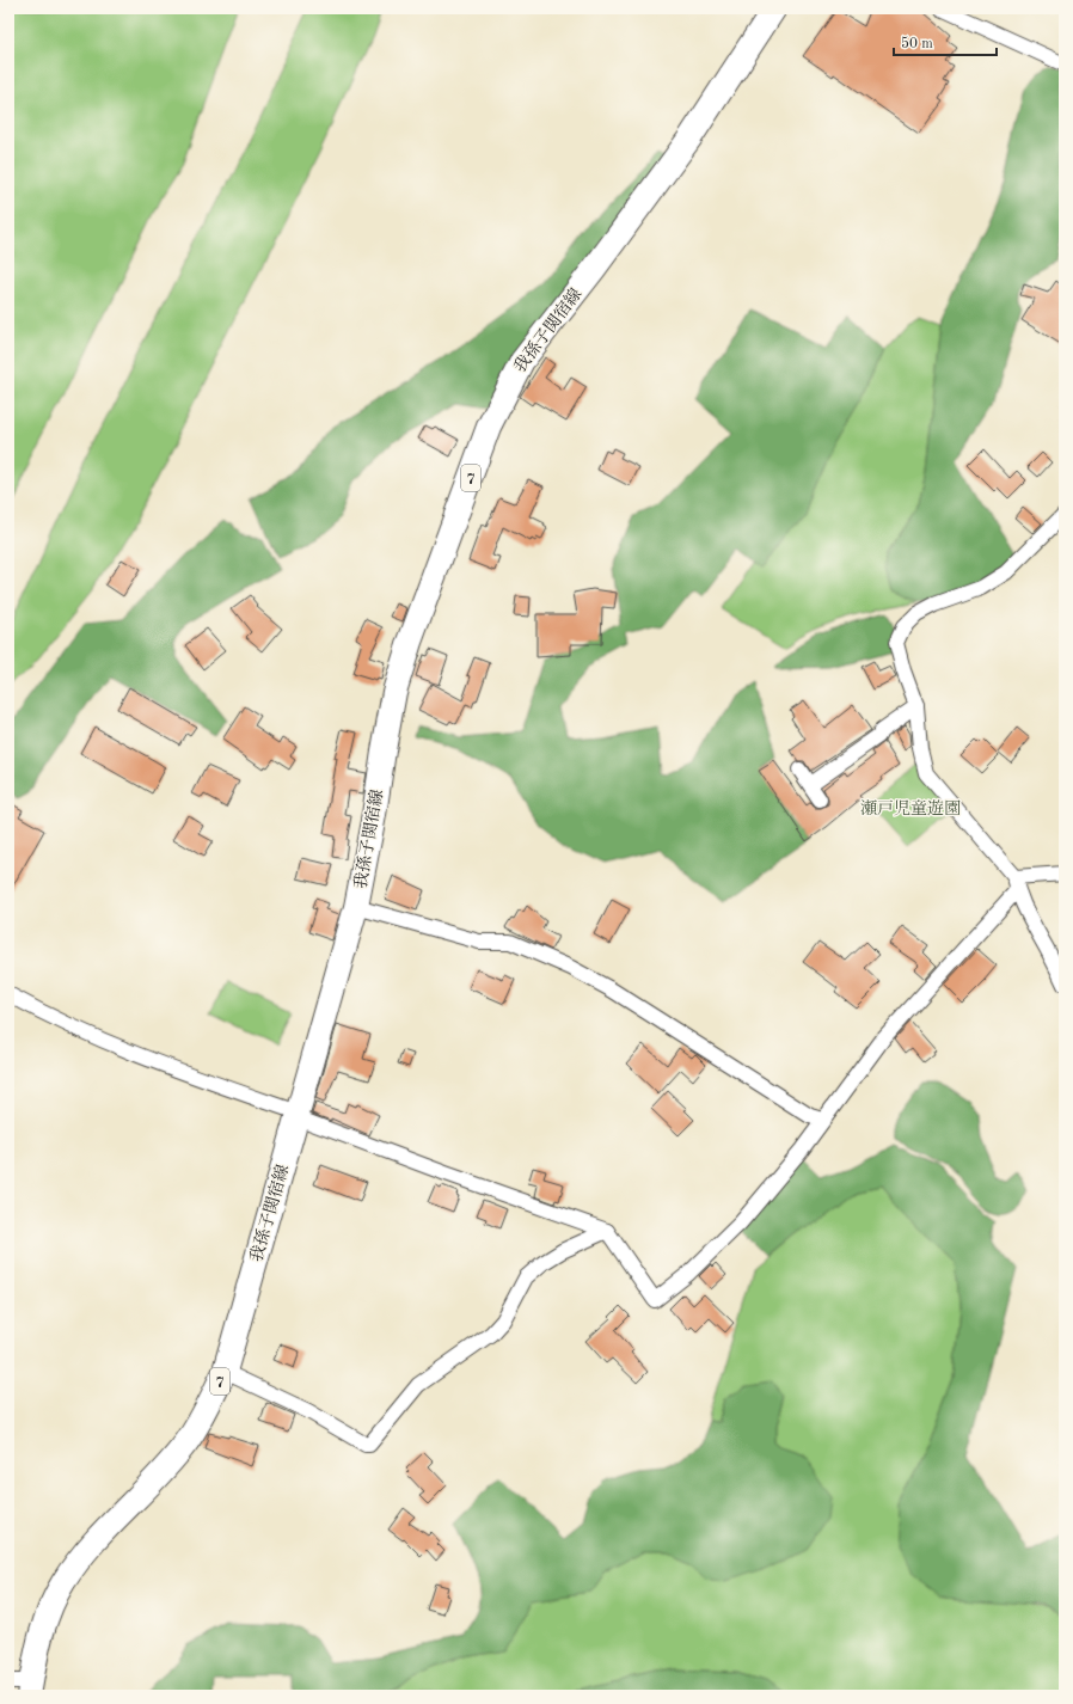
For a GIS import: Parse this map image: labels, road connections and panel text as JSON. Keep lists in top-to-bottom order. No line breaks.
{"streets":{"main road":["我孫子関宿線","7"]},"parks":["瀬戸児童遊園"],"scale_bar":"50 m"}
